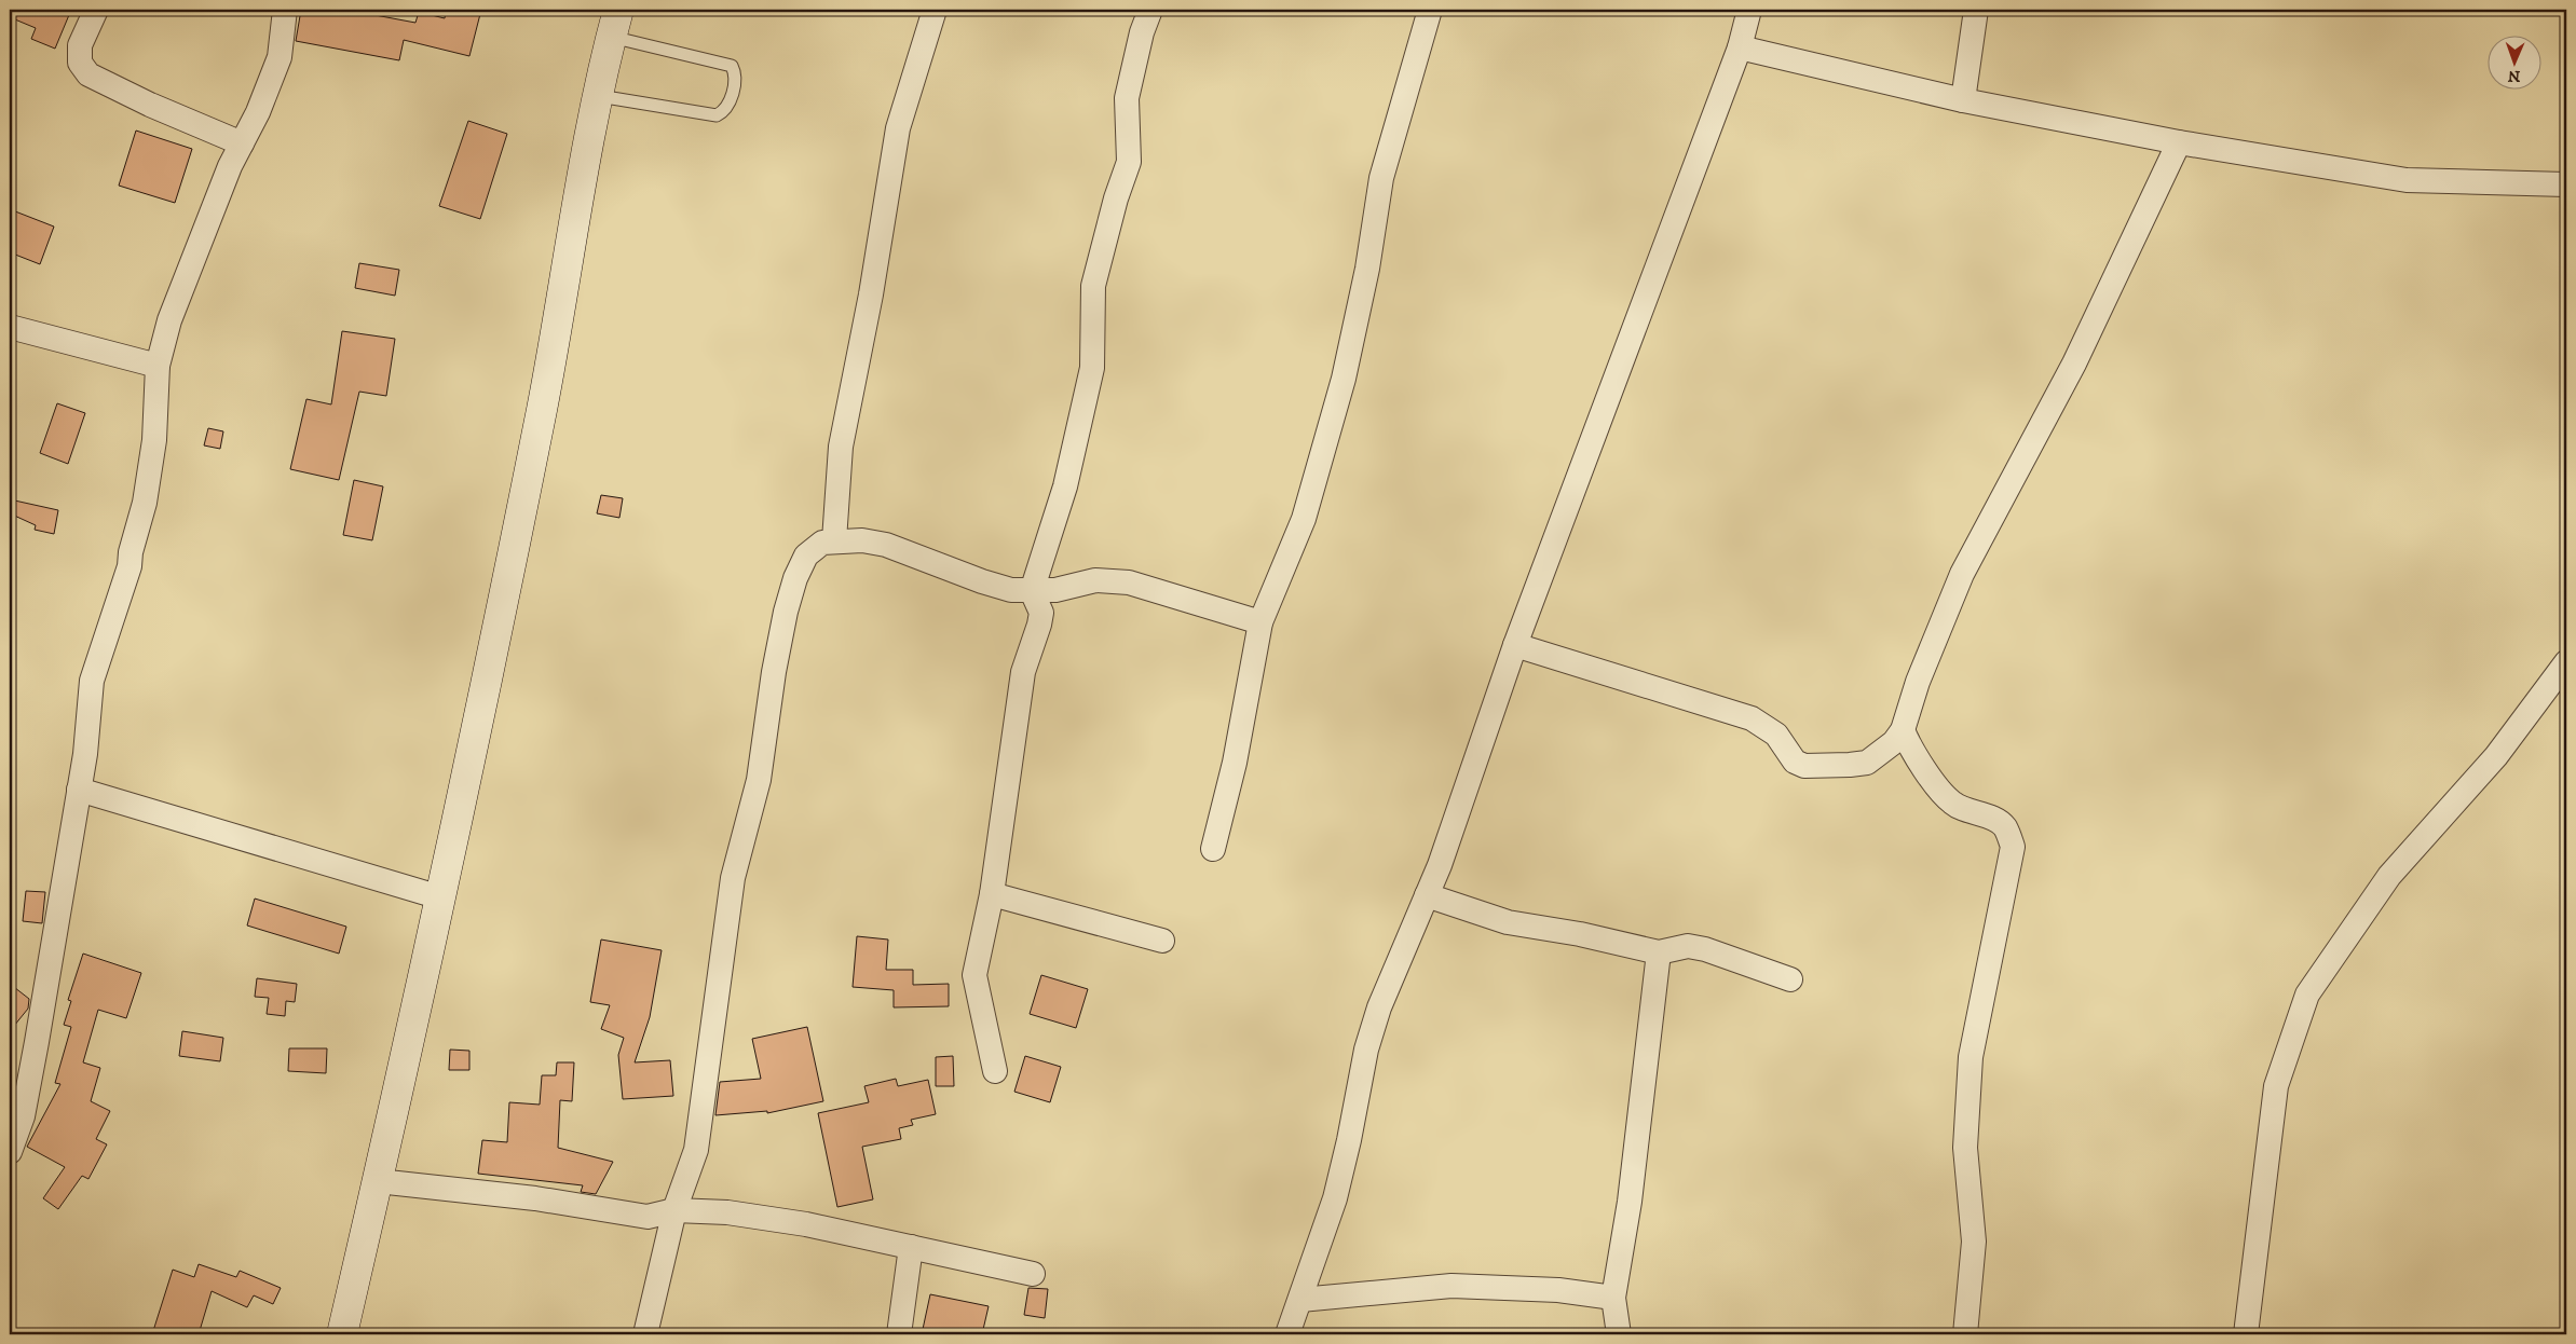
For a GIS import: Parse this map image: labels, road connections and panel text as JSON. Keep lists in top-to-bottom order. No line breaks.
{"north":"bottom"}
